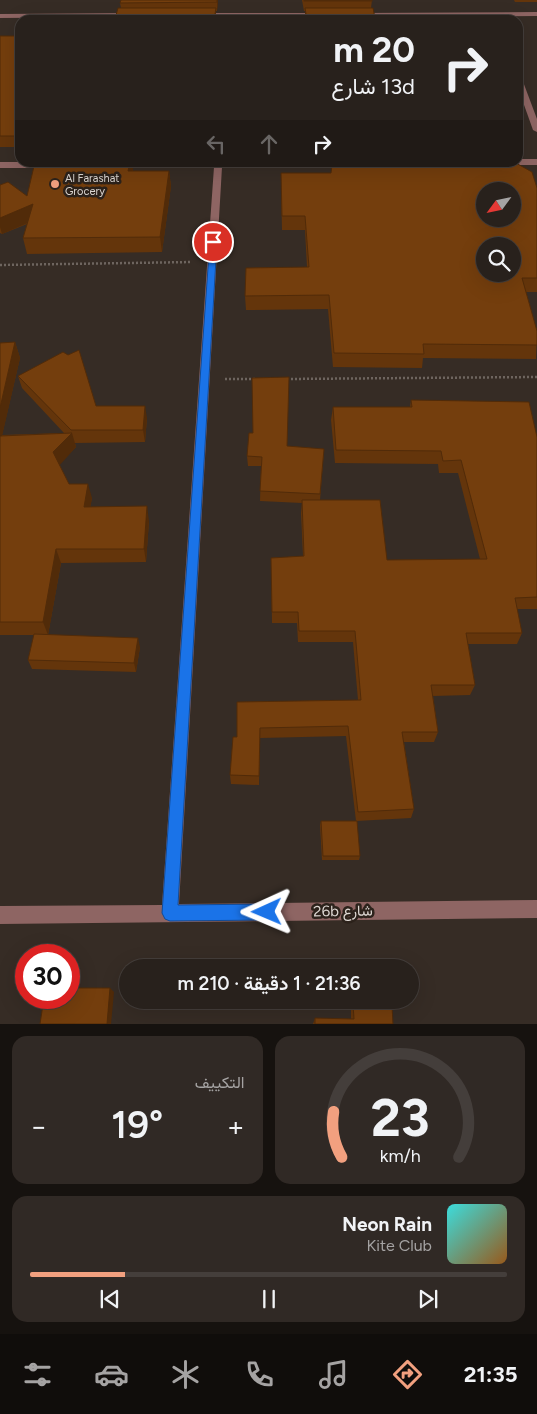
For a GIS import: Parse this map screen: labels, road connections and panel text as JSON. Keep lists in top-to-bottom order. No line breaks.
{"streets":{"street":["26b شارع"]},"places":["Al Farashat Grocery"],"north":"bottom left","page":{"turn":["20 m","13d شارع"],"limit":"30","trip":"21:36 · 1 دقيقة · 210 m","tile":"التكييف","heat":["−","19°","+"],"song":["Neon Rain","Kite Club"],"tabs":"21:35","gauge":["23","km/h"]}}
